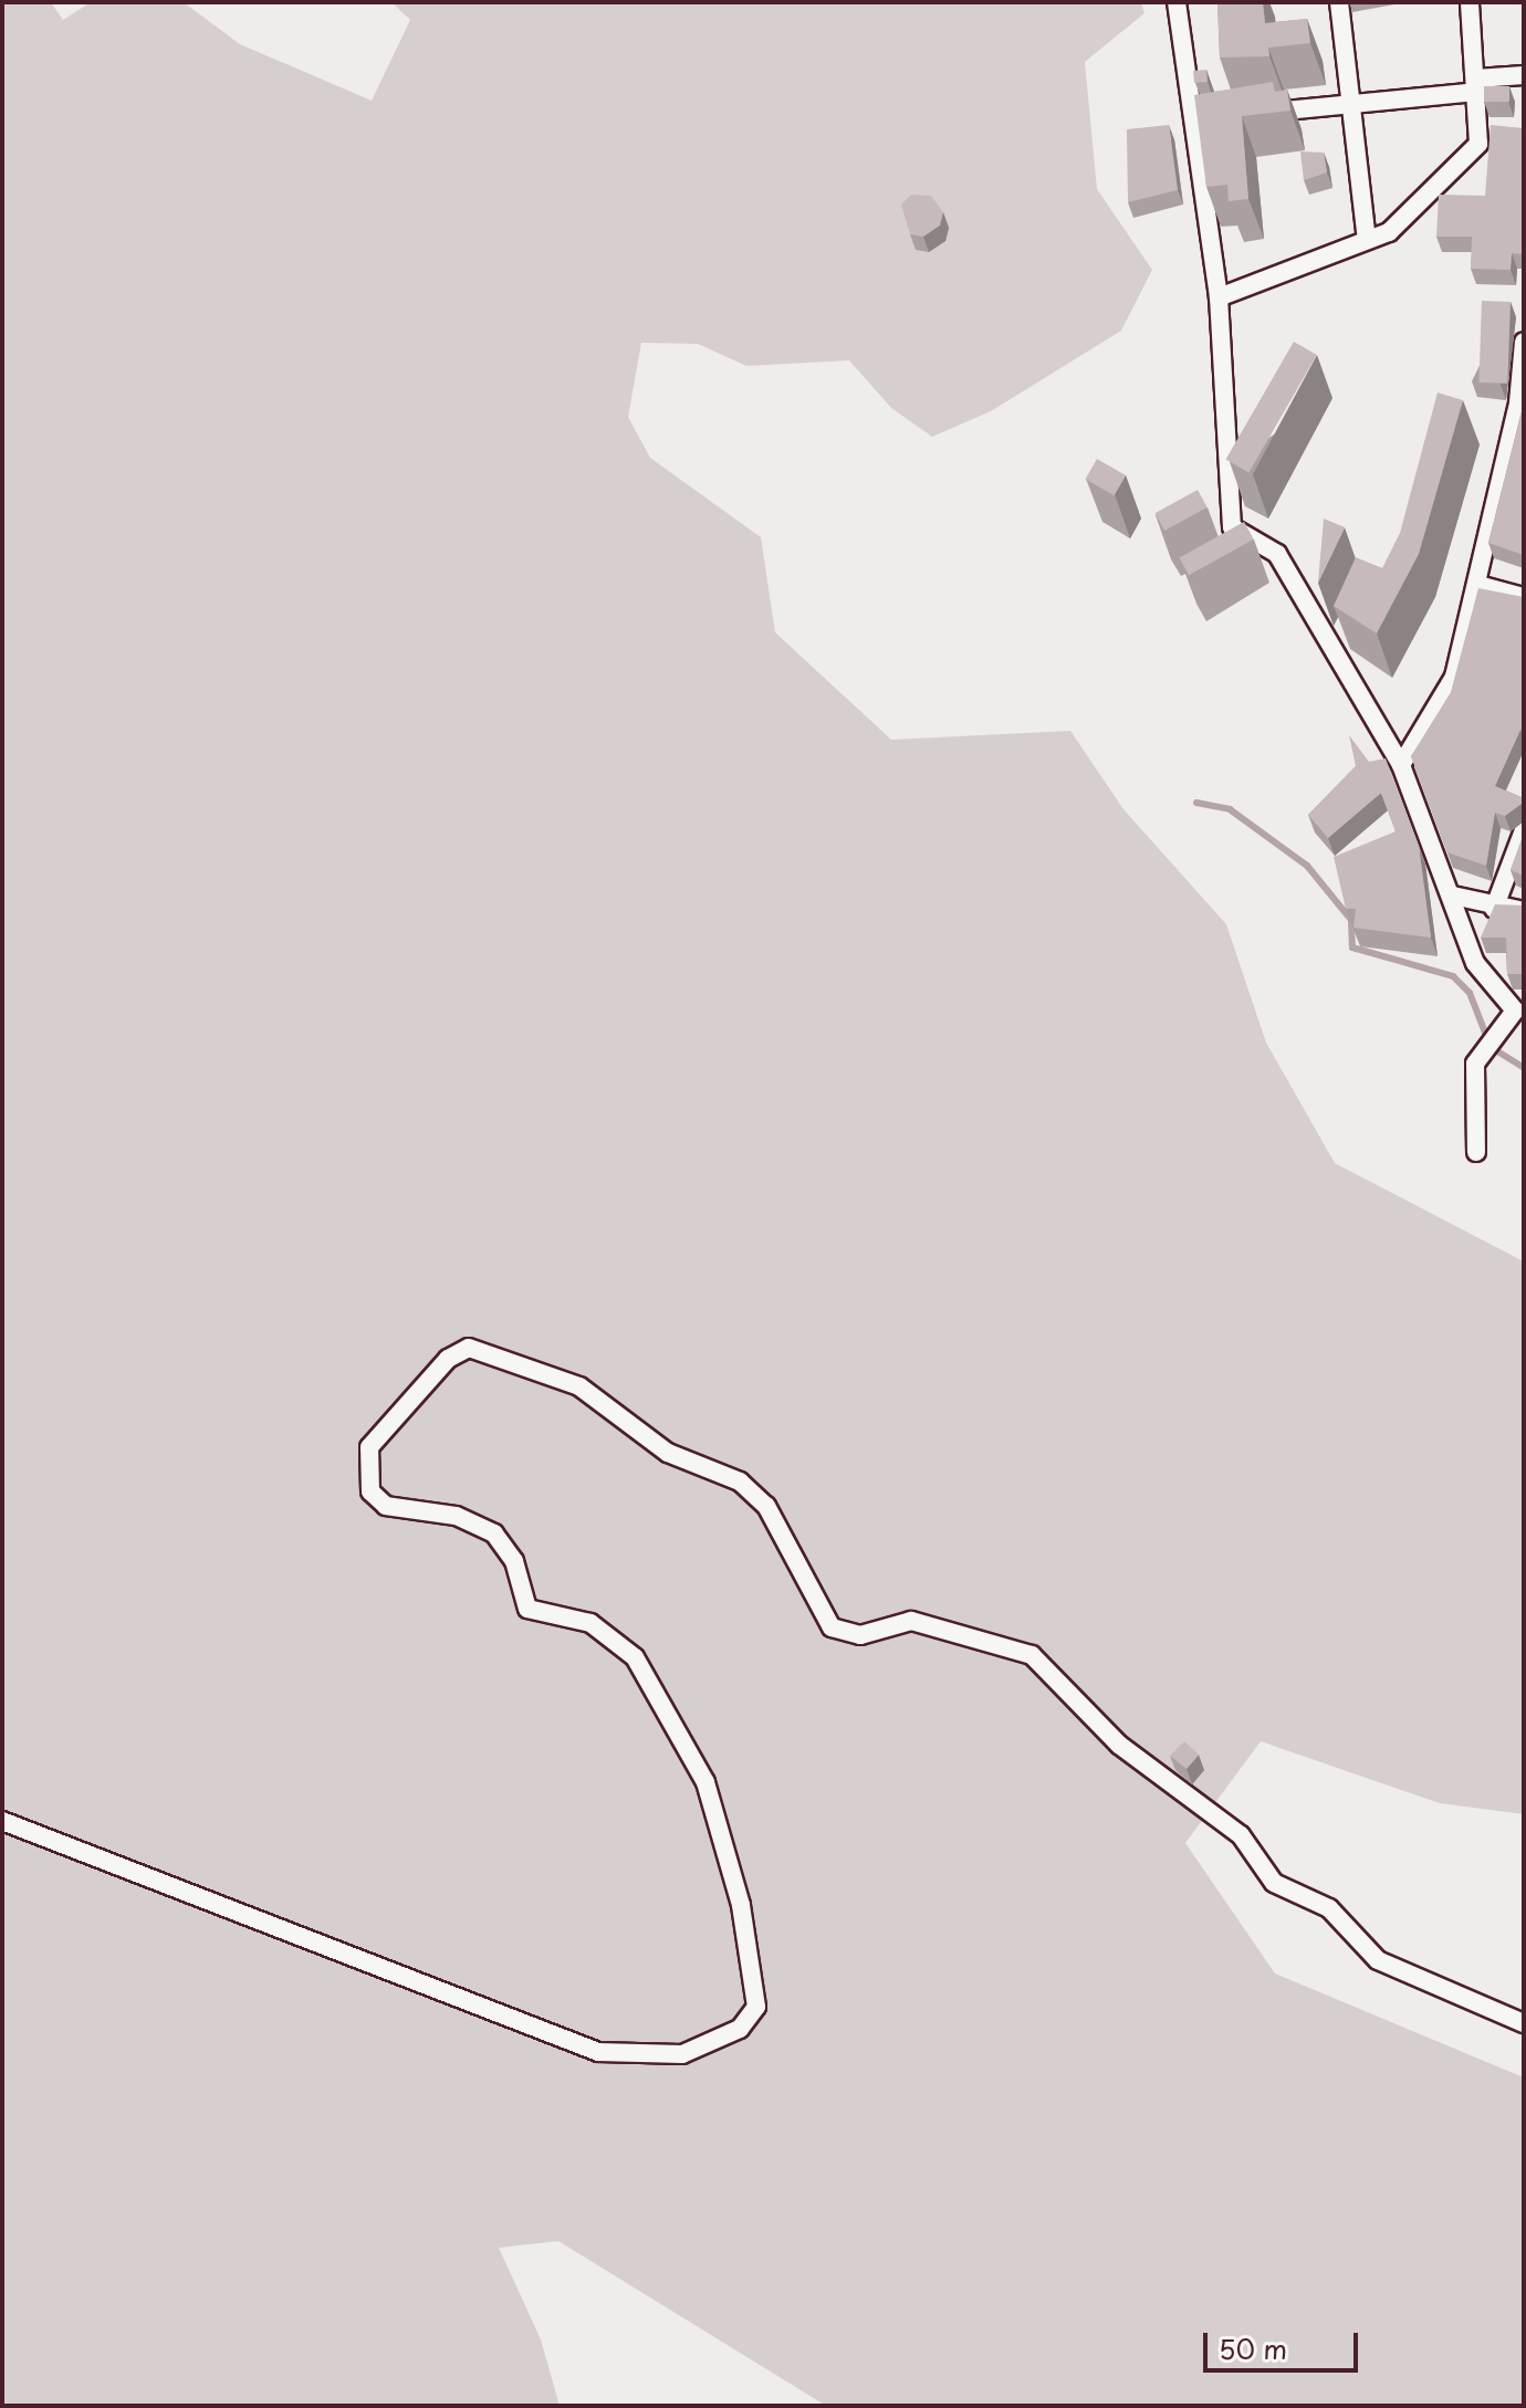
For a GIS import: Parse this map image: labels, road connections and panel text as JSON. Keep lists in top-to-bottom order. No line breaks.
{"scale_bar":"50 m"}
